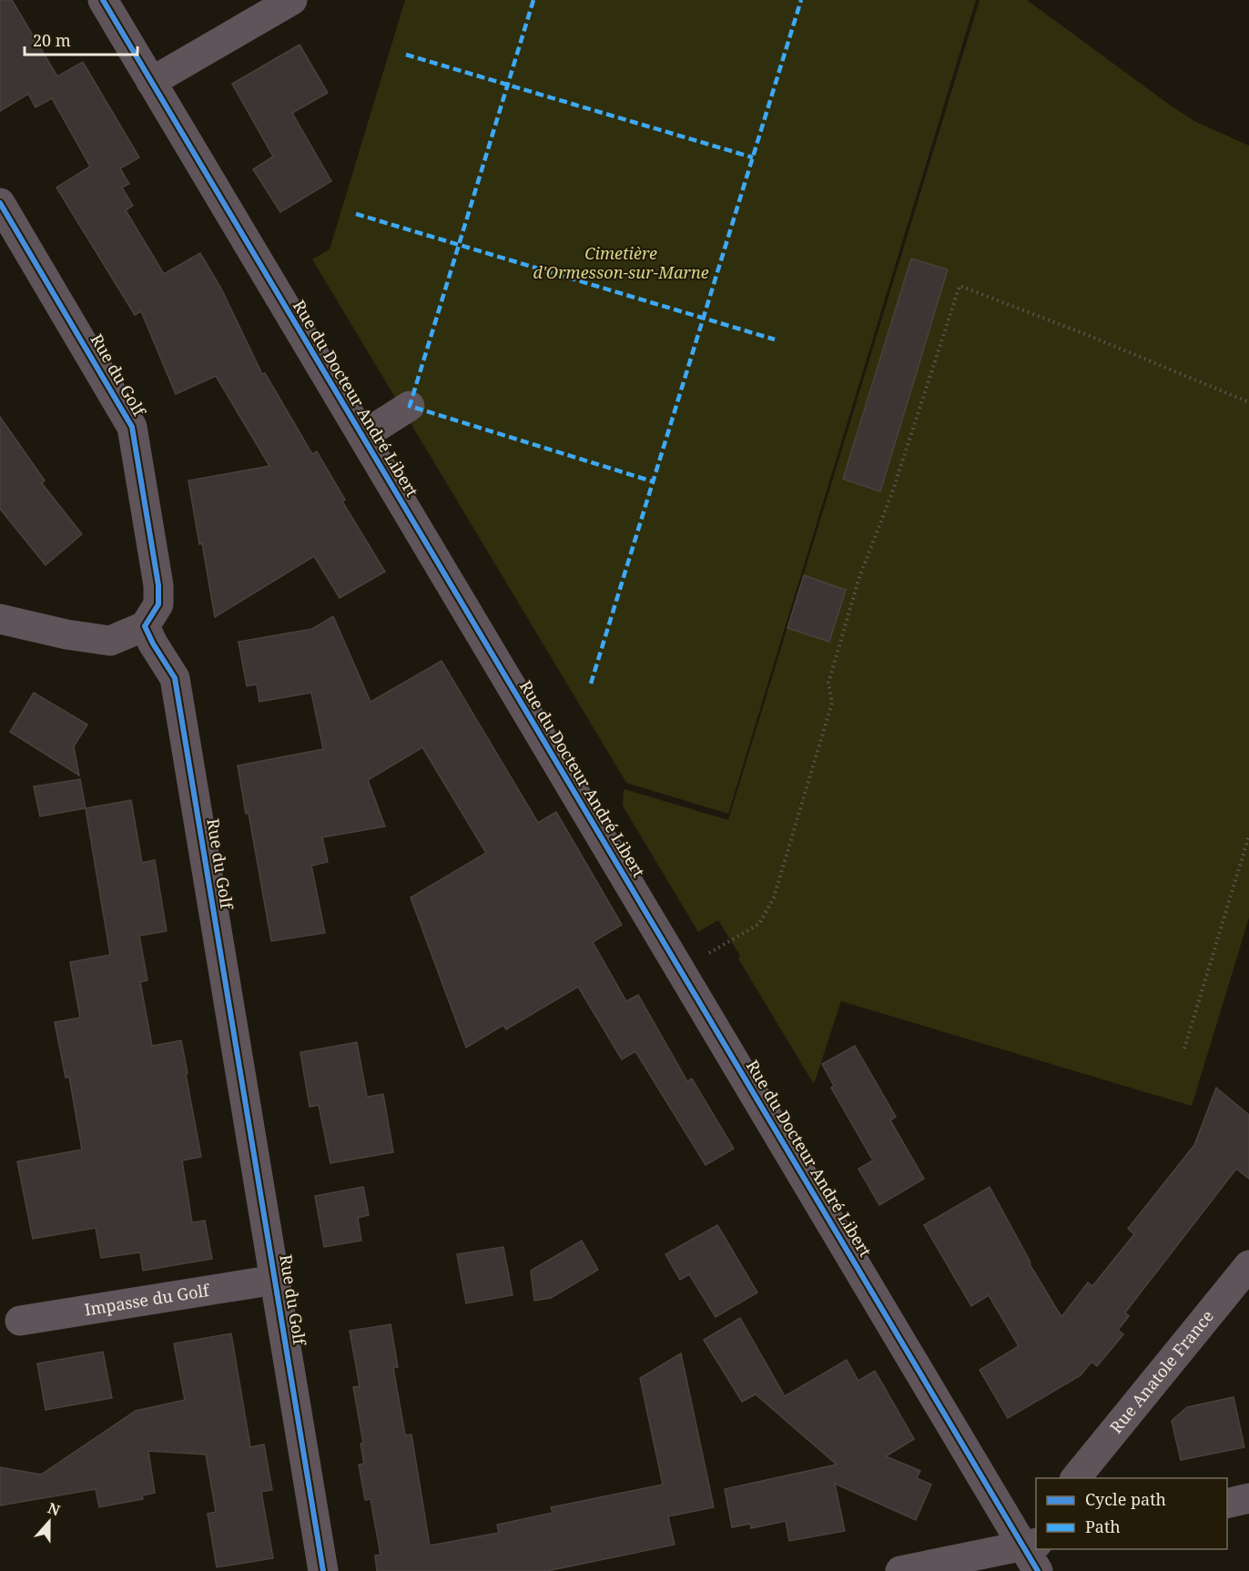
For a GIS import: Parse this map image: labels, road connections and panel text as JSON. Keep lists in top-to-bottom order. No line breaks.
{"streets":{"street":["Rue du Golf","Rue du Docteur André Libert","Impasse du Golf","Rue Anatole France"]},"crossings":[["Rue du Golf","Impasse du Golf"]],"parks":["Cimetière d'Ormesson-sur-Marne"],"legend":["Cycle path","Path"],"scale_bar":"20 m","north":"top"}
